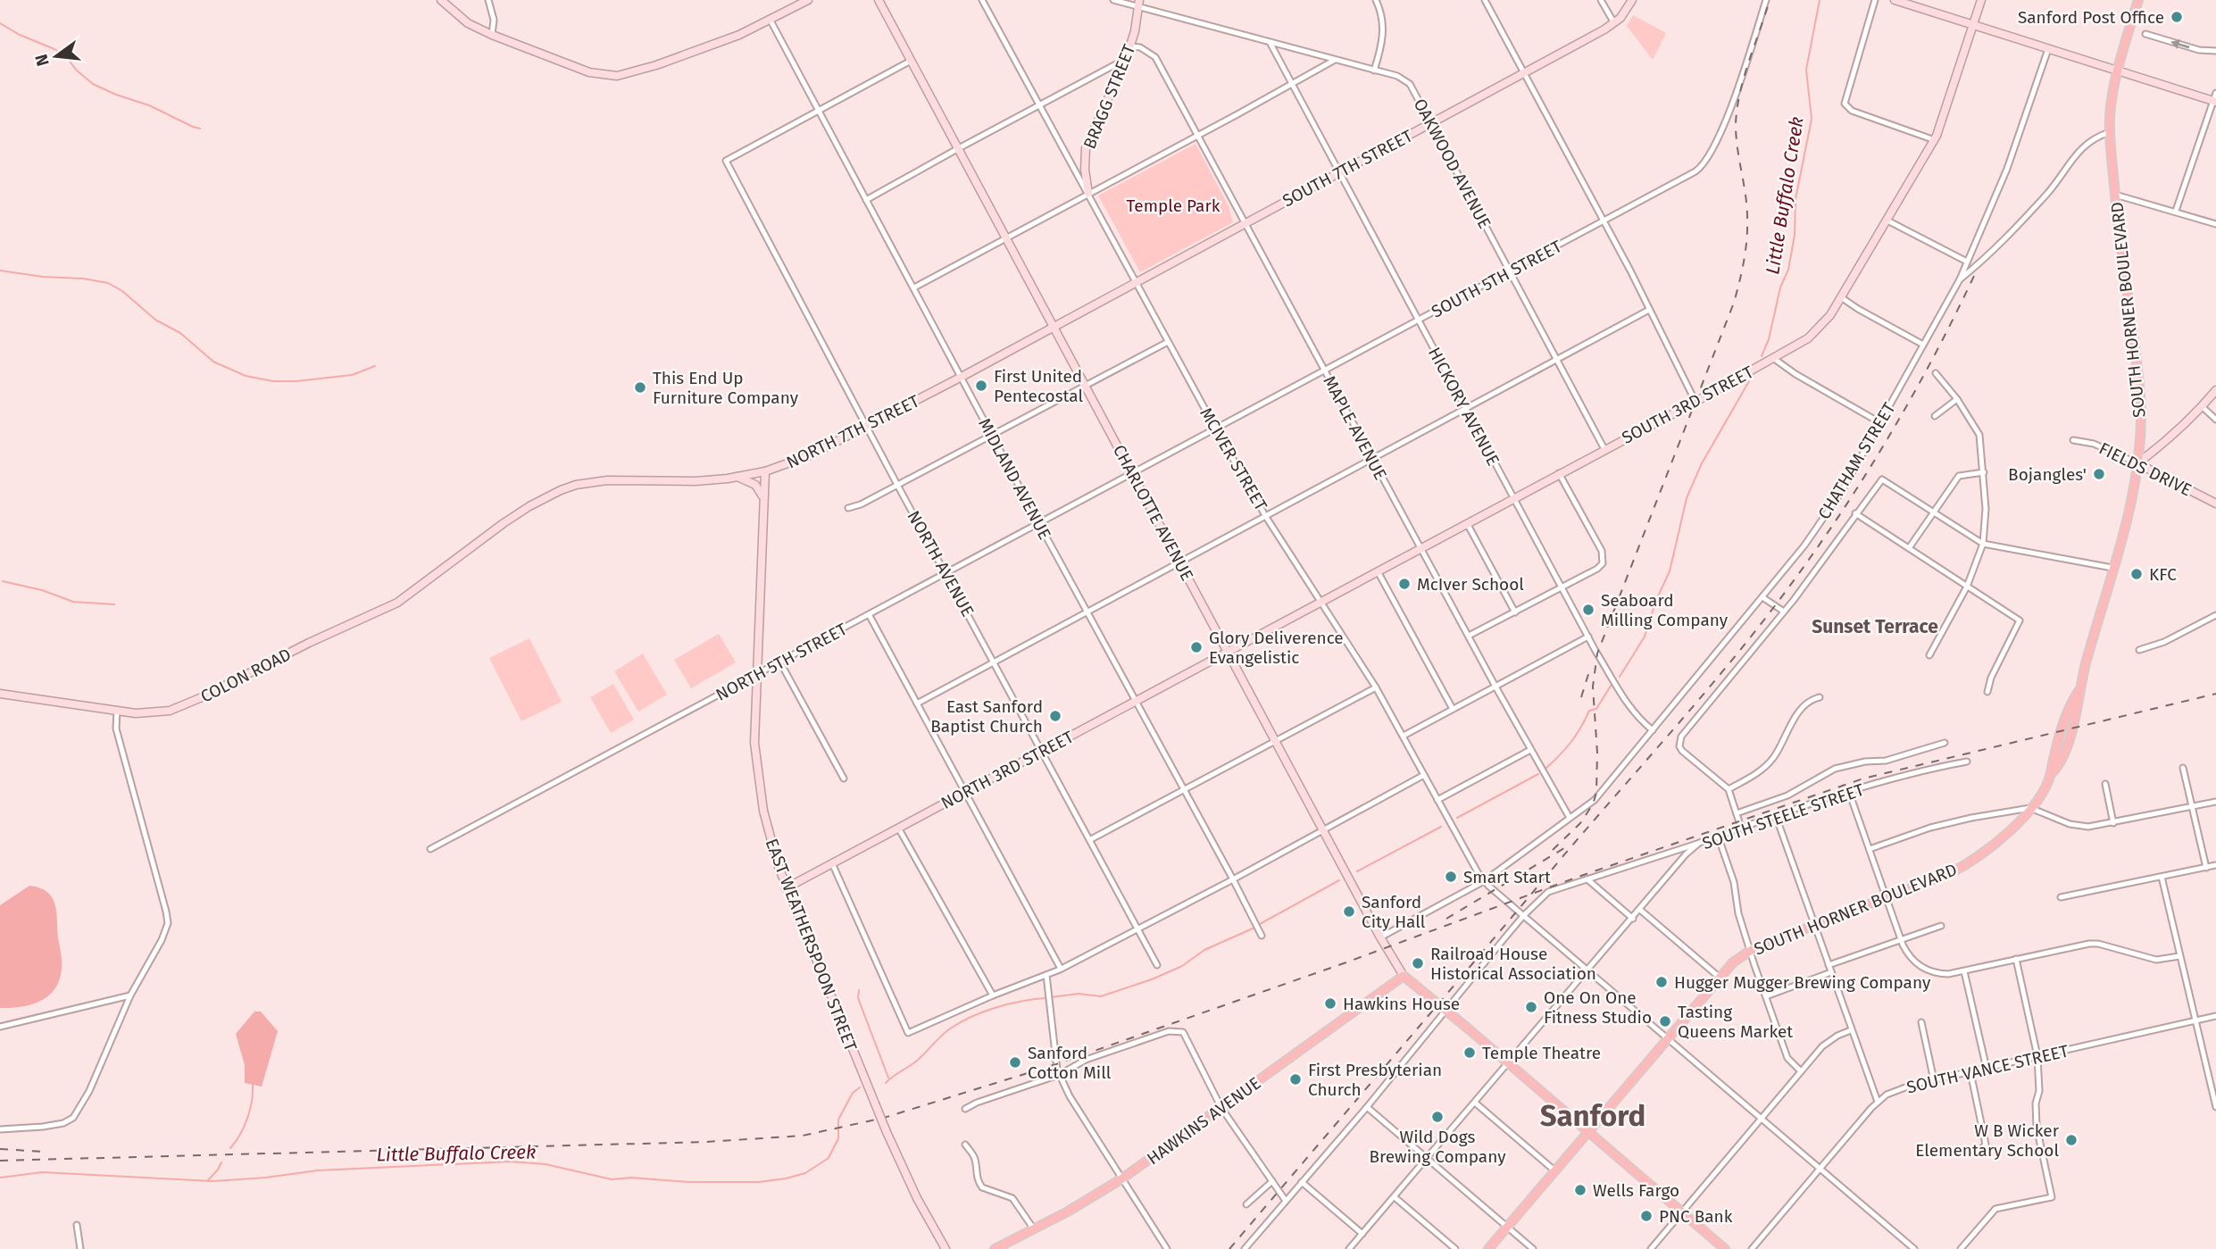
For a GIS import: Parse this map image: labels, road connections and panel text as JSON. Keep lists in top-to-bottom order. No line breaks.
{"streets":{"main road":["SOUTH HORNER BOULEVARD","CHARLOTTE AVENUE","HAWKINS AVENUE"],"street":["BRAGG STREET","OAKWOOD AVENUE","SOUTH 7TH STREET","SOUTH 5TH STREET","SOUTH 3RD STREET","HICKORY AVENUE","MAPLE AVENUE","NORTH 7TH STREET","MCIVER STREET","CHATHAM STREET","FIELDS DRIVE","MIDLAND AVENUE","NORTH AVENUE","NORTH 5TH STREET","COLON ROAD","NORTH 3RD STREET","SOUTH STEELE STREET","EAST WEATHERSPOON STREET","SOUTH VANCE STREET"]},"crossings":[["BRAGG STREET","OAKWOOD AVENUE"],["BRAGG STREET","MAPLE AVENUE"],["BRAGG STREET","MCIVER STREET"],["OAKWOOD AVENUE","SOUTH 7TH STREET"],["OAKWOOD AVENUE","SOUTH 5TH STREET"],["OAKWOOD AVENUE","SOUTH 3RD STREET"],["OAKWOOD AVENUE","HICKORY AVENUE"],["SOUTH 7TH STREET","HICKORY AVENUE"],["SOUTH 7TH STREET","MAPLE AVENUE"],["SOUTH 7TH STREET","NORTH 7TH STREET"],["SOUTH 7TH STREET","MCIVER STREET"],["SOUTH 7TH STREET","CHARLOTTE AVENUE"],["SOUTH 5TH STREET","HICKORY AVENUE"],["SOUTH 5TH STREET","MAPLE AVENUE"],["SOUTH 5TH STREET","MCIVER STREET"],["SOUTH 5TH STREET","CHARLOTTE AVENUE"],["SOUTH 5TH STREET","NORTH 5TH STREET"],["SOUTH HORNER BOULEVARD","MCIVER STREET"],["SOUTH HORNER BOULEVARD","FIELDS DRIVE"],["SOUTH HORNER BOULEVARD","CHARLOTTE AVENUE"],["SOUTH 3RD STREET","HICKORY AVENUE"],["SOUTH 3RD STREET","MAPLE AVENUE"],["SOUTH 3RD STREET","MCIVER STREET"],["SOUTH 3RD STREET","CHARLOTTE AVENUE"],["SOUTH 3RD STREET","NORTH 3RD STREET"],["HICKORY AVENUE","CHATHAM STREET"],["MAPLE AVENUE","CHATHAM STREET"],["NORTH 7TH STREET","MIDLAND AVENUE"],["NORTH 7TH STREET","CHARLOTTE AVENUE"],["NORTH 7TH STREET","NORTH AVENUE"],["NORTH 7TH STREET","COLON ROAD"],["NORTH 7TH STREET","EAST WEATHERSPOON STREET"],["MCIVER STREET","CHATHAM STREET"],["MCIVER STREET","SOUTH STEELE STREET"],["MCIVER STREET","SOUTH VANCE STREET"],["CHATHAM STREET","CHARLOTTE AVENUE"],["MIDLAND AVENUE","NORTH AVENUE"],["MIDLAND AVENUE","NORTH 5TH STREET"],["MIDLAND AVENUE","NORTH 3RD STREET"],["CHARLOTTE AVENUE","NORTH 5TH STREET"],["CHARLOTTE AVENUE","NORTH 3RD STREET"],["CHARLOTTE AVENUE","SOUTH STEELE STREET"],["CHARLOTTE AVENUE","HAWKINS AVENUE"],["NORTH AVENUE","NORTH 5TH STREET"],["NORTH AVENUE","NORTH 3RD STREET"],["NORTH 5TH STREET","EAST WEATHERSPOON STREET"],["NORTH 3RD STREET","EAST WEATHERSPOON STREET"]],"districts":["Sunset Terrace","Sanford"],"water":["Little Buffalo Creek"],"parks":["Temple Park"],"places":["Sanford Post Office","First United Pentecostal","This End Up Furniture Company","Bojangles'","KFC","McIver School","Seaboard Milling Company","Glory Deliverence Evangelistic","East Sanford Baptist Church","Smart Start","Sanford City Hall","Railroad House Historical Association","Hugger Mugger Brewing Company","Hawkins House","One On One Fitness Studio","Tasting Queens Market","Temple Theatre","Sanford Cotton Mill","First Presbyterian Church","Wild Dogs Brewing Company","W B Wicker Elementary School","Wells Fargo","PNC Bank"],"north":"left"}
